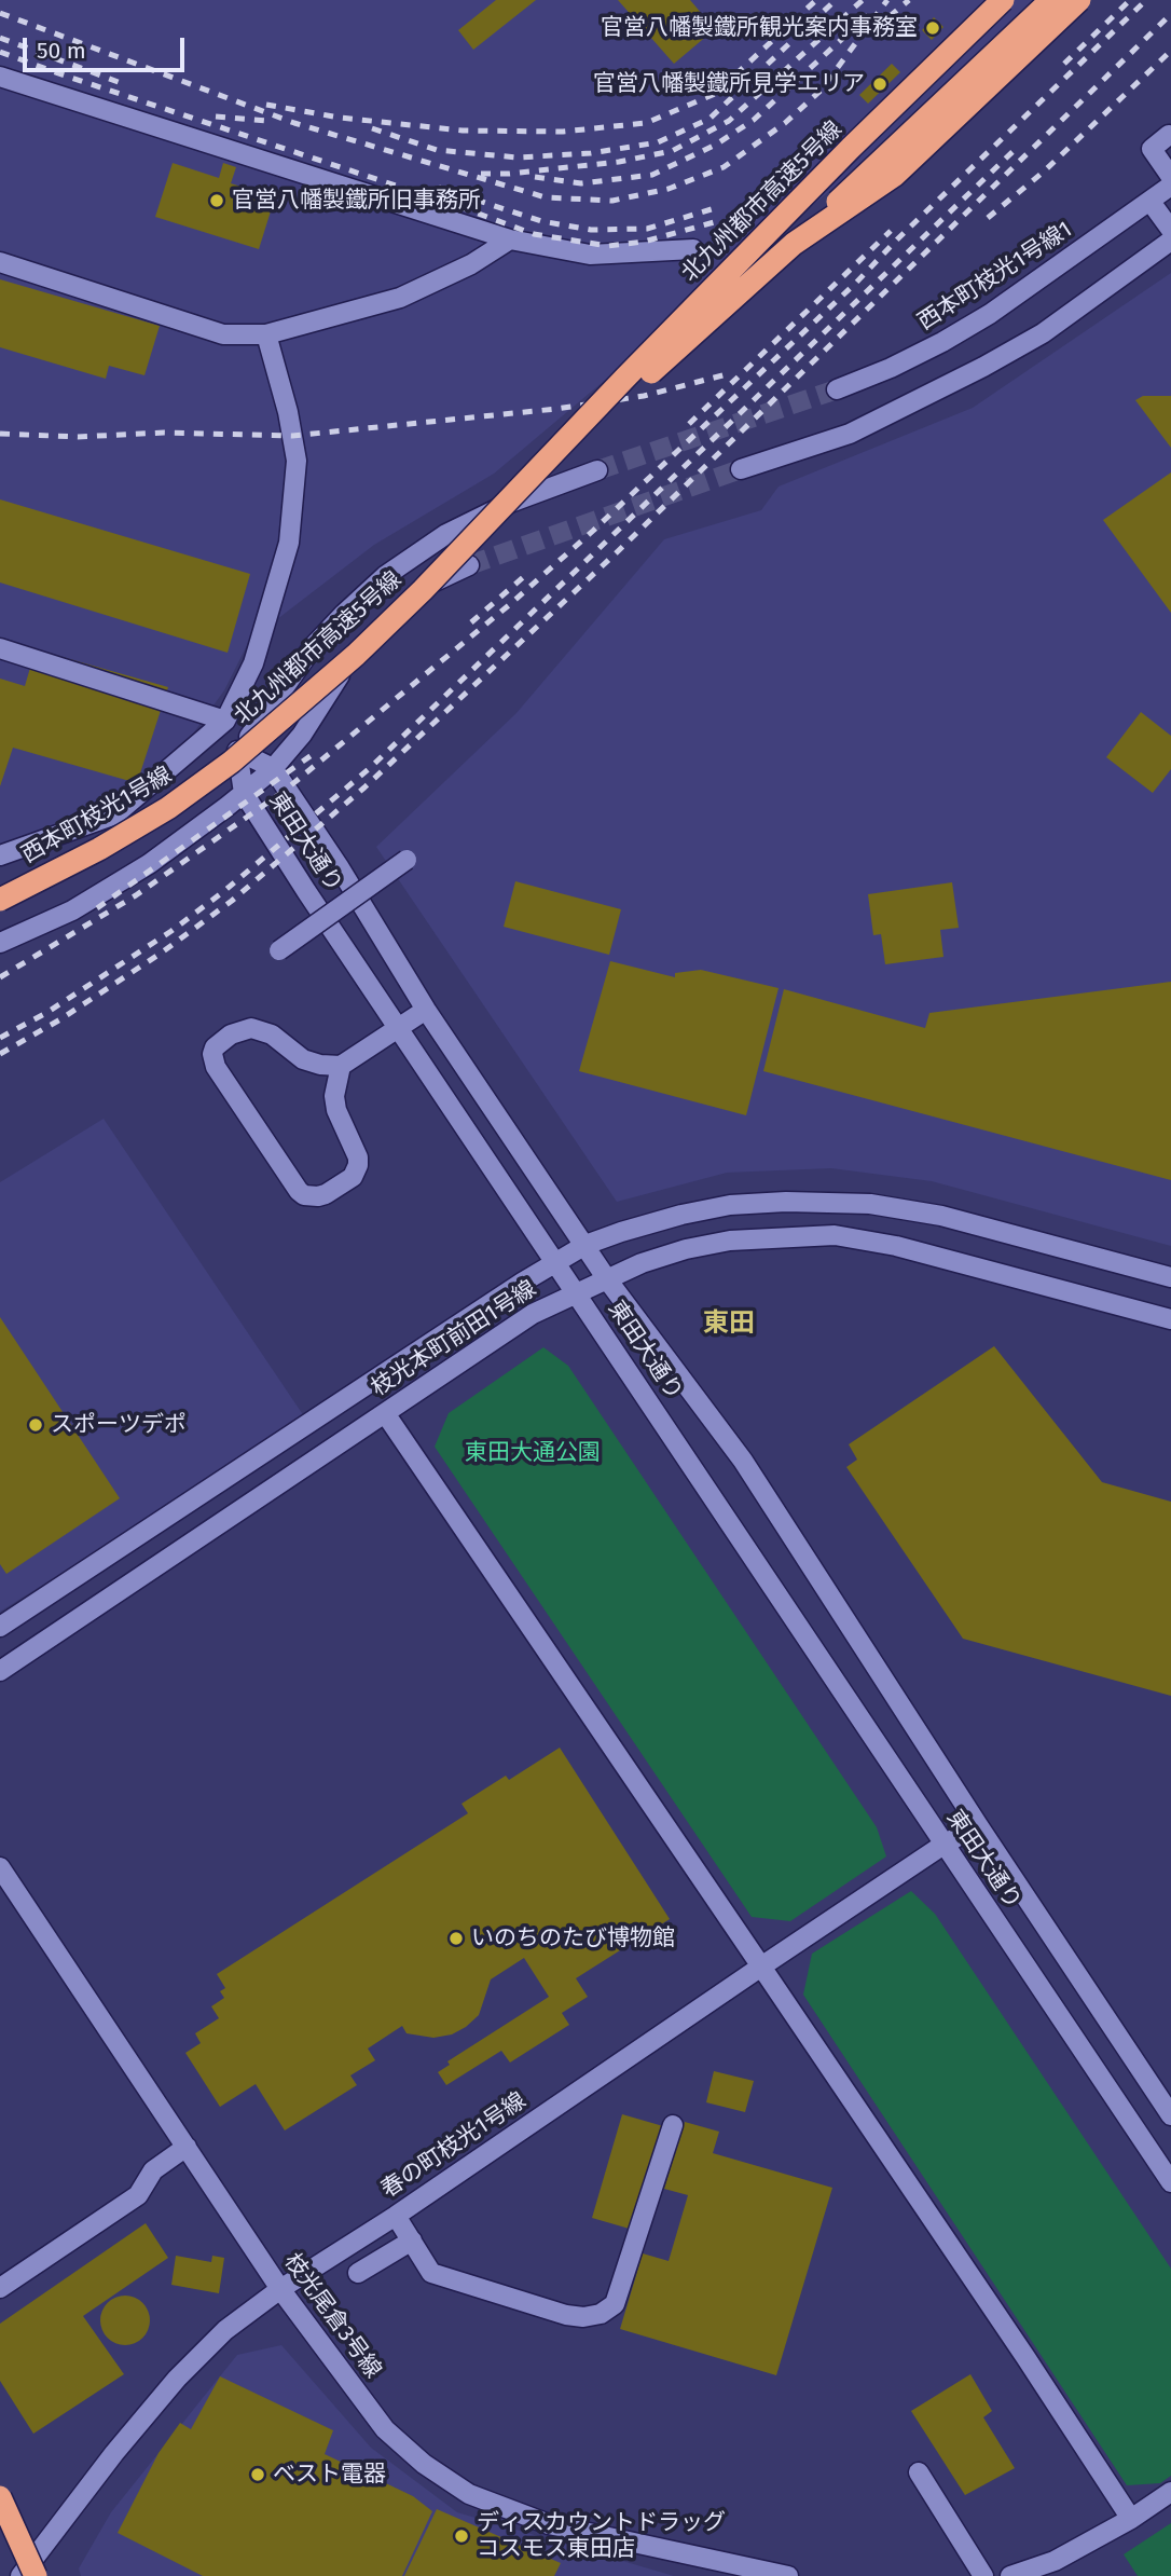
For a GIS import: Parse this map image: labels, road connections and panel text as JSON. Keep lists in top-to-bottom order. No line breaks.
{"streets":{"highway":["北九州都市高速5号線"],"street":["西本町枝光1号線1","西本町枝光1号線","東田大通り","枝光本町前田1号線","春の町枝光1号線","枝光尾倉3号線"]},"crossings":[["北九州都市高速5号線","西本町枝光1号線"],["西本町枝光1号線","東田大通り"],["東田大通り","枝光本町前田1号線"],["東田大通り","春の町枝光1号線"],["春の町枝光1号線","枝光尾倉3号線"]],"districts":["東田"],"parks":["東田大通公園"],"places":["官営八幡製鐵所観光案内事務室","官営八幡製鐵所見学エリア","官営八幡製鐵所旧事務所","スポーツデポ","いのちのたび博物館","ベスト電器","ディスカウントドラッグ コスモス東田店"],"scale_bar":"50 m"}
